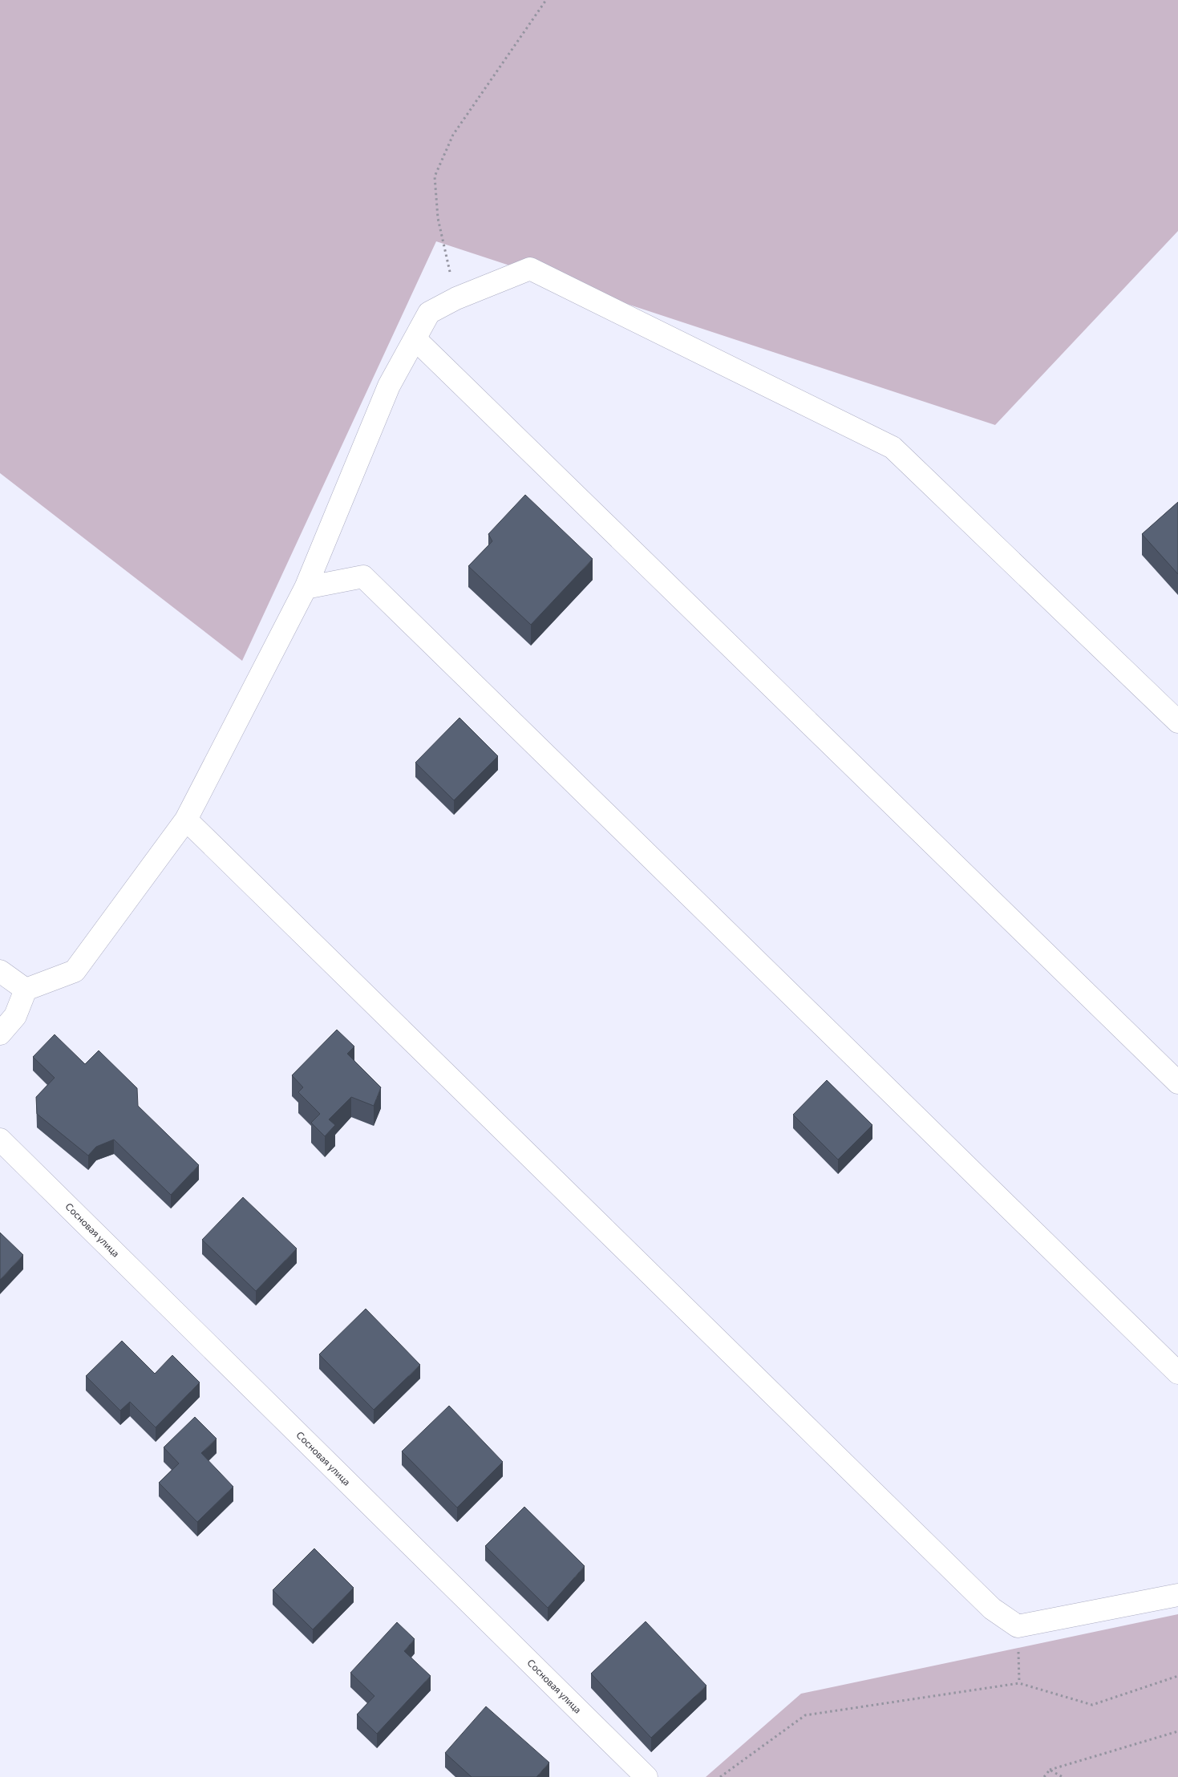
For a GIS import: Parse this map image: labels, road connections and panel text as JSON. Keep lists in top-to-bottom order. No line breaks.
{"streets":{"street":["Сосновая улица"]}}
